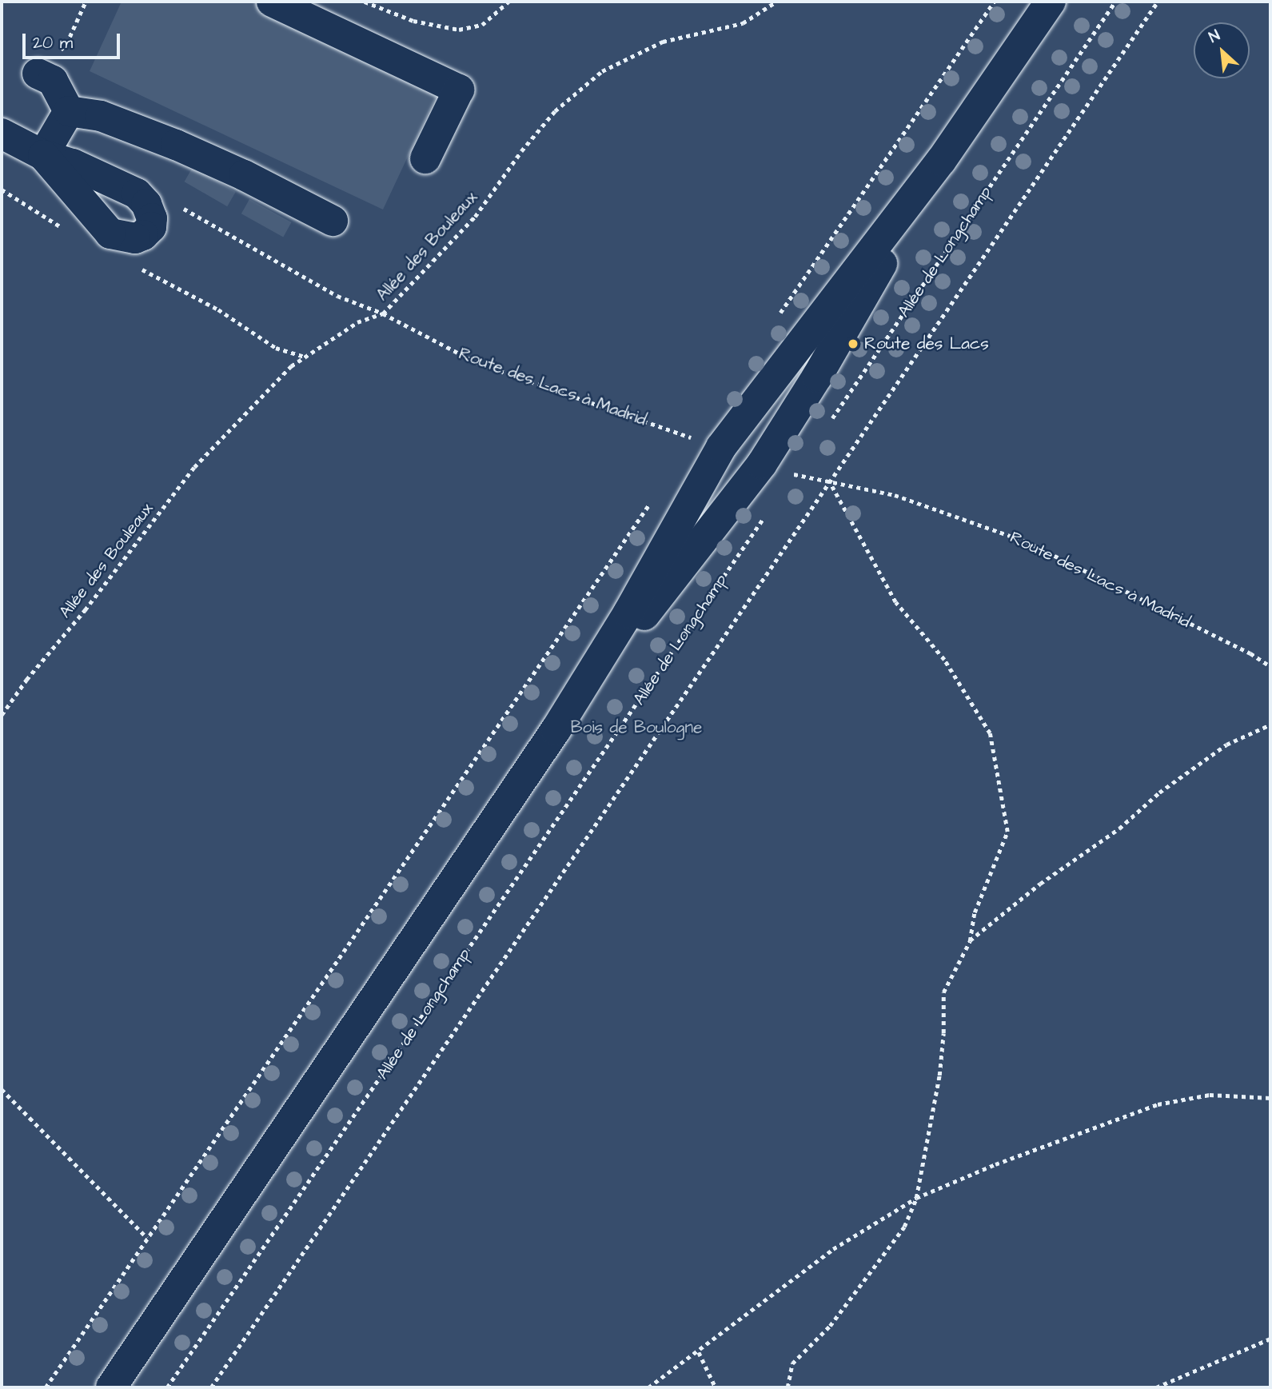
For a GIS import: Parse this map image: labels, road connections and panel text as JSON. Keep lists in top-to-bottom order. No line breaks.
{"streets":{"path":["Allée des Bouleaux","Allée de Longchamp","Route des Lacs à Madrid"]},"crossings":[["Allée des Bouleaux","Route des Lacs à Madrid"]],"parks":["Bois de Boulogne"],"places":["Route des Lacs"],"scale_bar":"20 m","north":"top left"}
